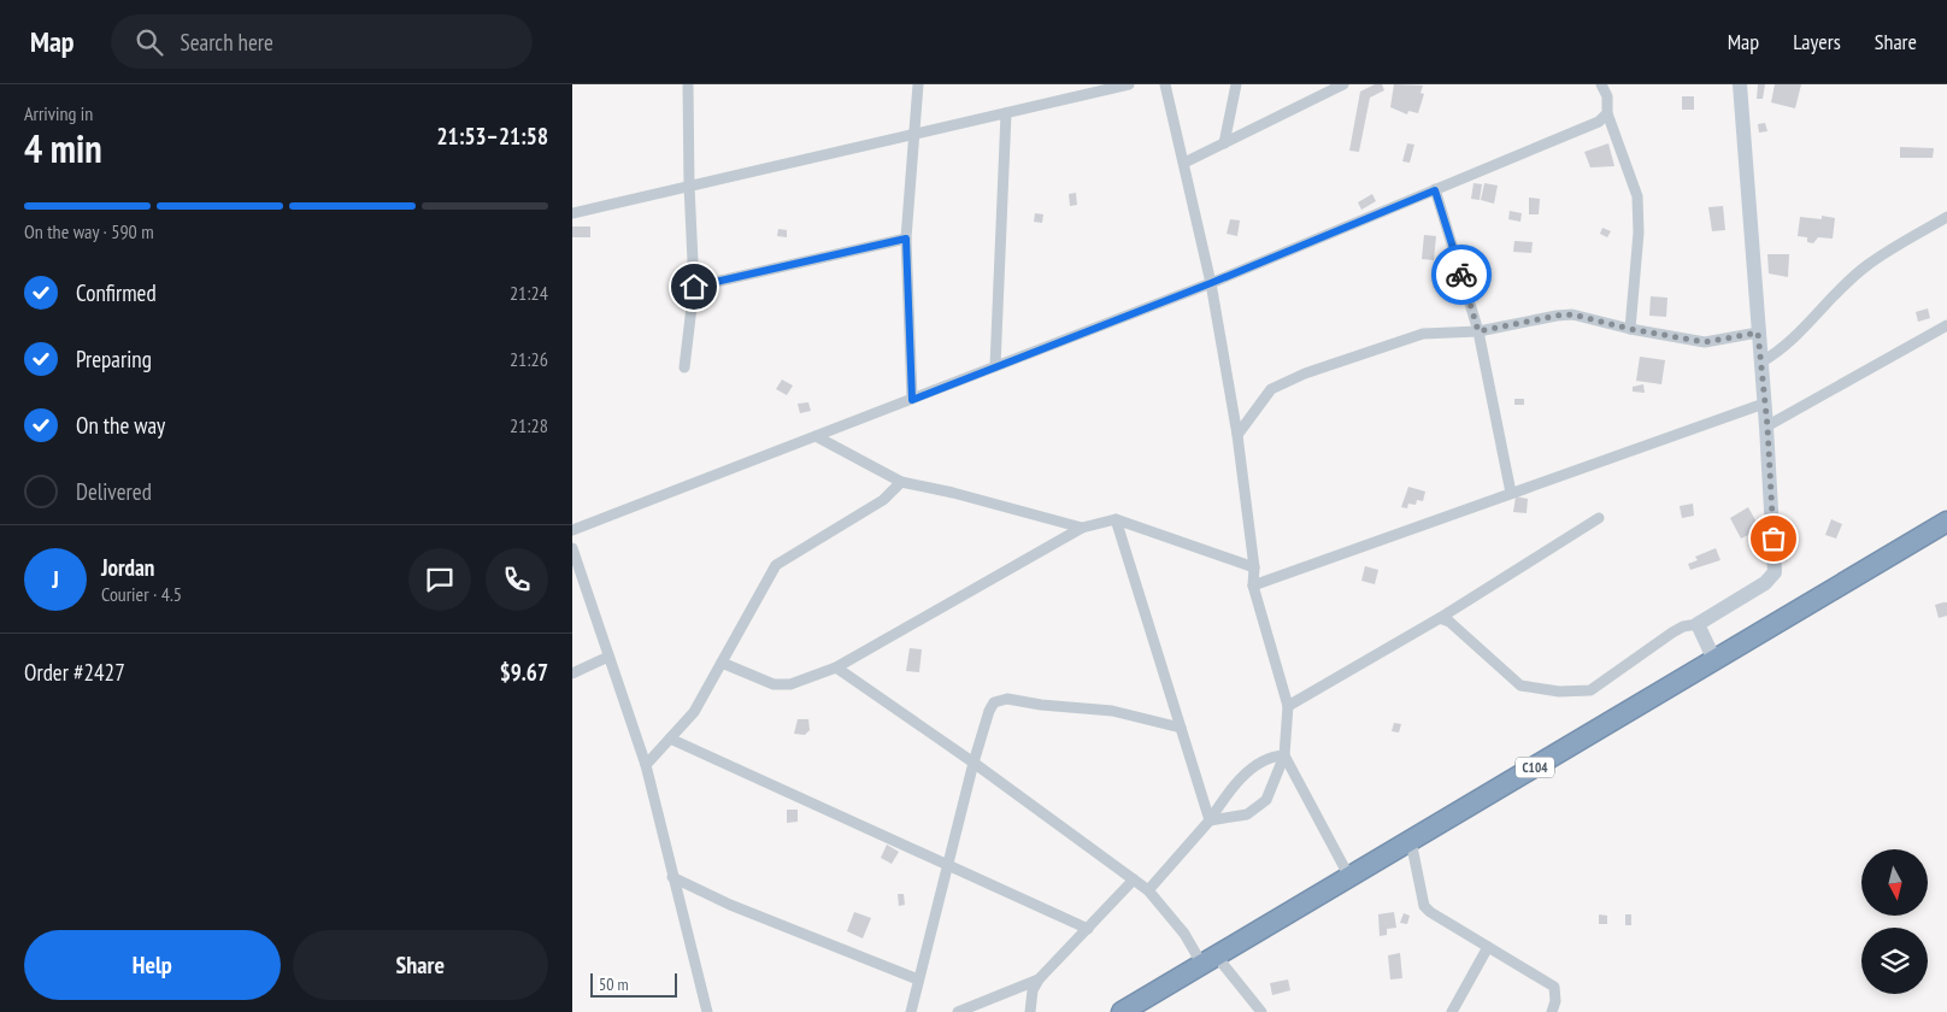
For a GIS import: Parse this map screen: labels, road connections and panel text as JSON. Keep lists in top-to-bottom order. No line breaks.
{"streets":{"highway":["C104"]},"scale_bar":"50 m","north":"bottom","page":{"header":"Map","search":"Search here","nav":["Map","Layers","Share"],"heading":["4 min","Arriving in","21:53–21:58"],"panel":["Jordan","Courier · 4.5","Order #2427","$9.67"],"bar":"On the way · 590 m","list":[["Confirmed","21:24"],["Preparing","21:26"],["On the way","21:28"],"Delivered"],"round":"J","buttons":["Help","Share"],"scale":"50 m"}}
